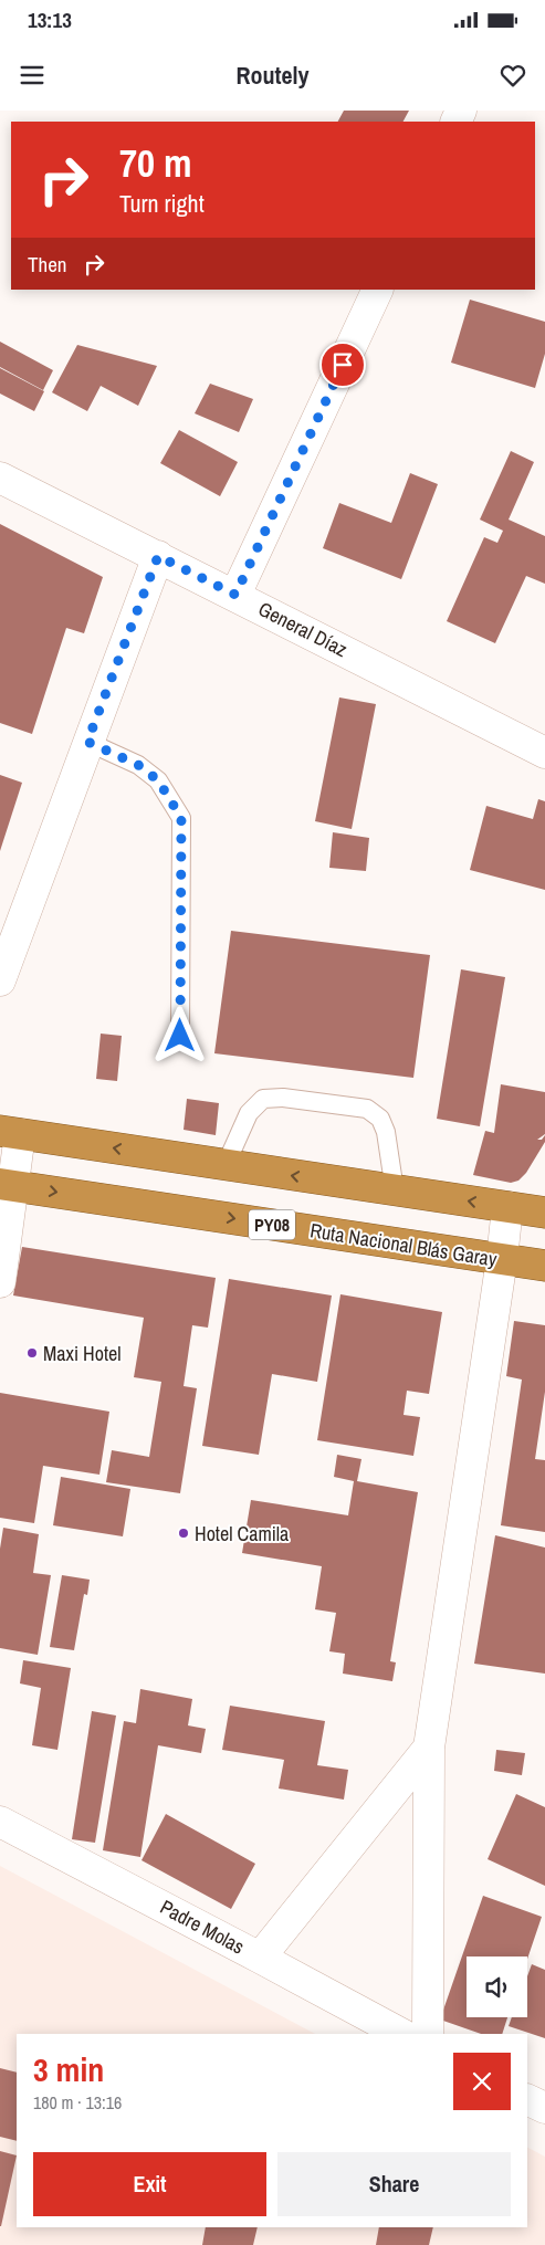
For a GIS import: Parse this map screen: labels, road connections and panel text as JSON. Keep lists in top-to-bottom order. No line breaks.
{"streets":{"highway":["PY08","Ruta Nacional Blás Garay"],"street":["General Díaz","Padre Molas"]},"places":["Maxi Hotel","Hotel Camila"],"page":{"status":"13:13","header":"Routely","turn":["70 m","Turn right"],"then":"Then","heading":["3 min","180 m · 13:16"],"buttons":["Exit","Share"]}}
